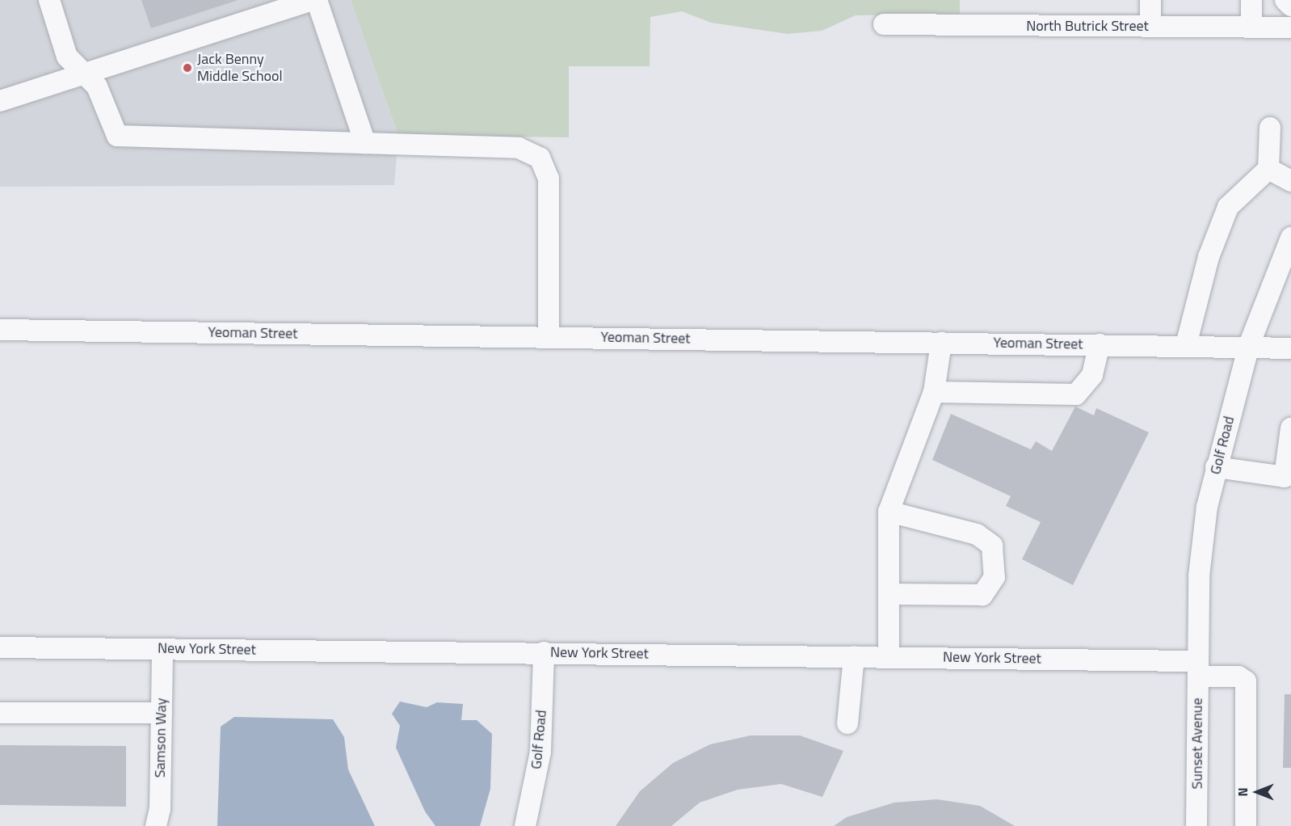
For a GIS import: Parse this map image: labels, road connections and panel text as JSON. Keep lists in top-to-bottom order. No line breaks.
{"streets":{"street":["North Butrick Street","Yeoman Street","Golf Road","New York Street","Samson Way","Sunset Avenue"]},"crossings":[["Yeoman Street","Golf Road"],["Golf Road","New York Street"],["Golf Road","Sunset Avenue"],["New York Street","Samson Way"],["New York Street","Sunset Avenue"]],"places":["Jack Benny Middle School"],"north":"left"}
